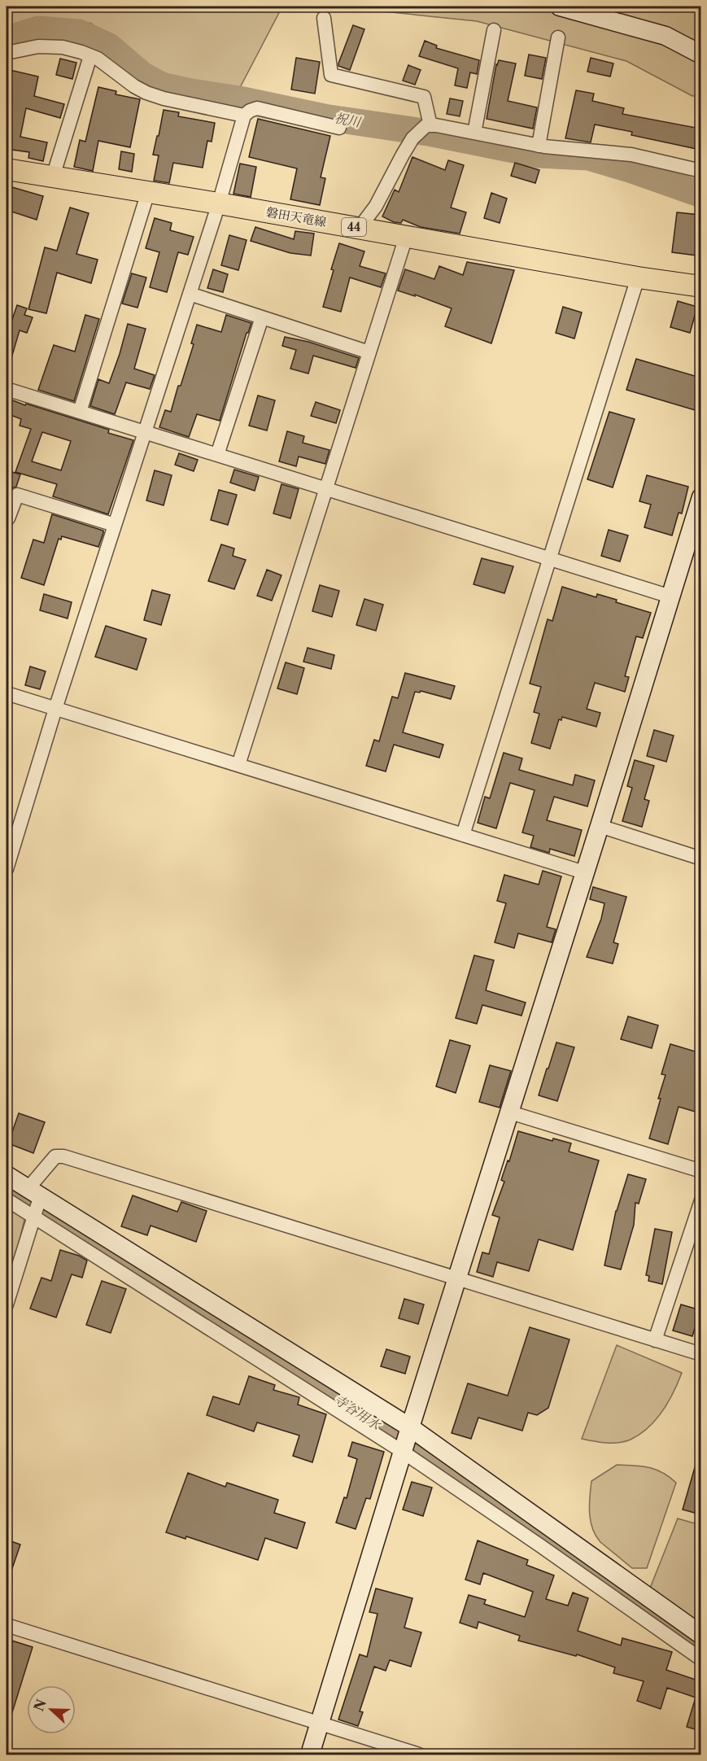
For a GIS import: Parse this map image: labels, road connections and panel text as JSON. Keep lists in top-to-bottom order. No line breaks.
{"streets":{"main road":["磐田天竜線","44"]},"water":["祝川","寺谷用水"],"north":"left"}
